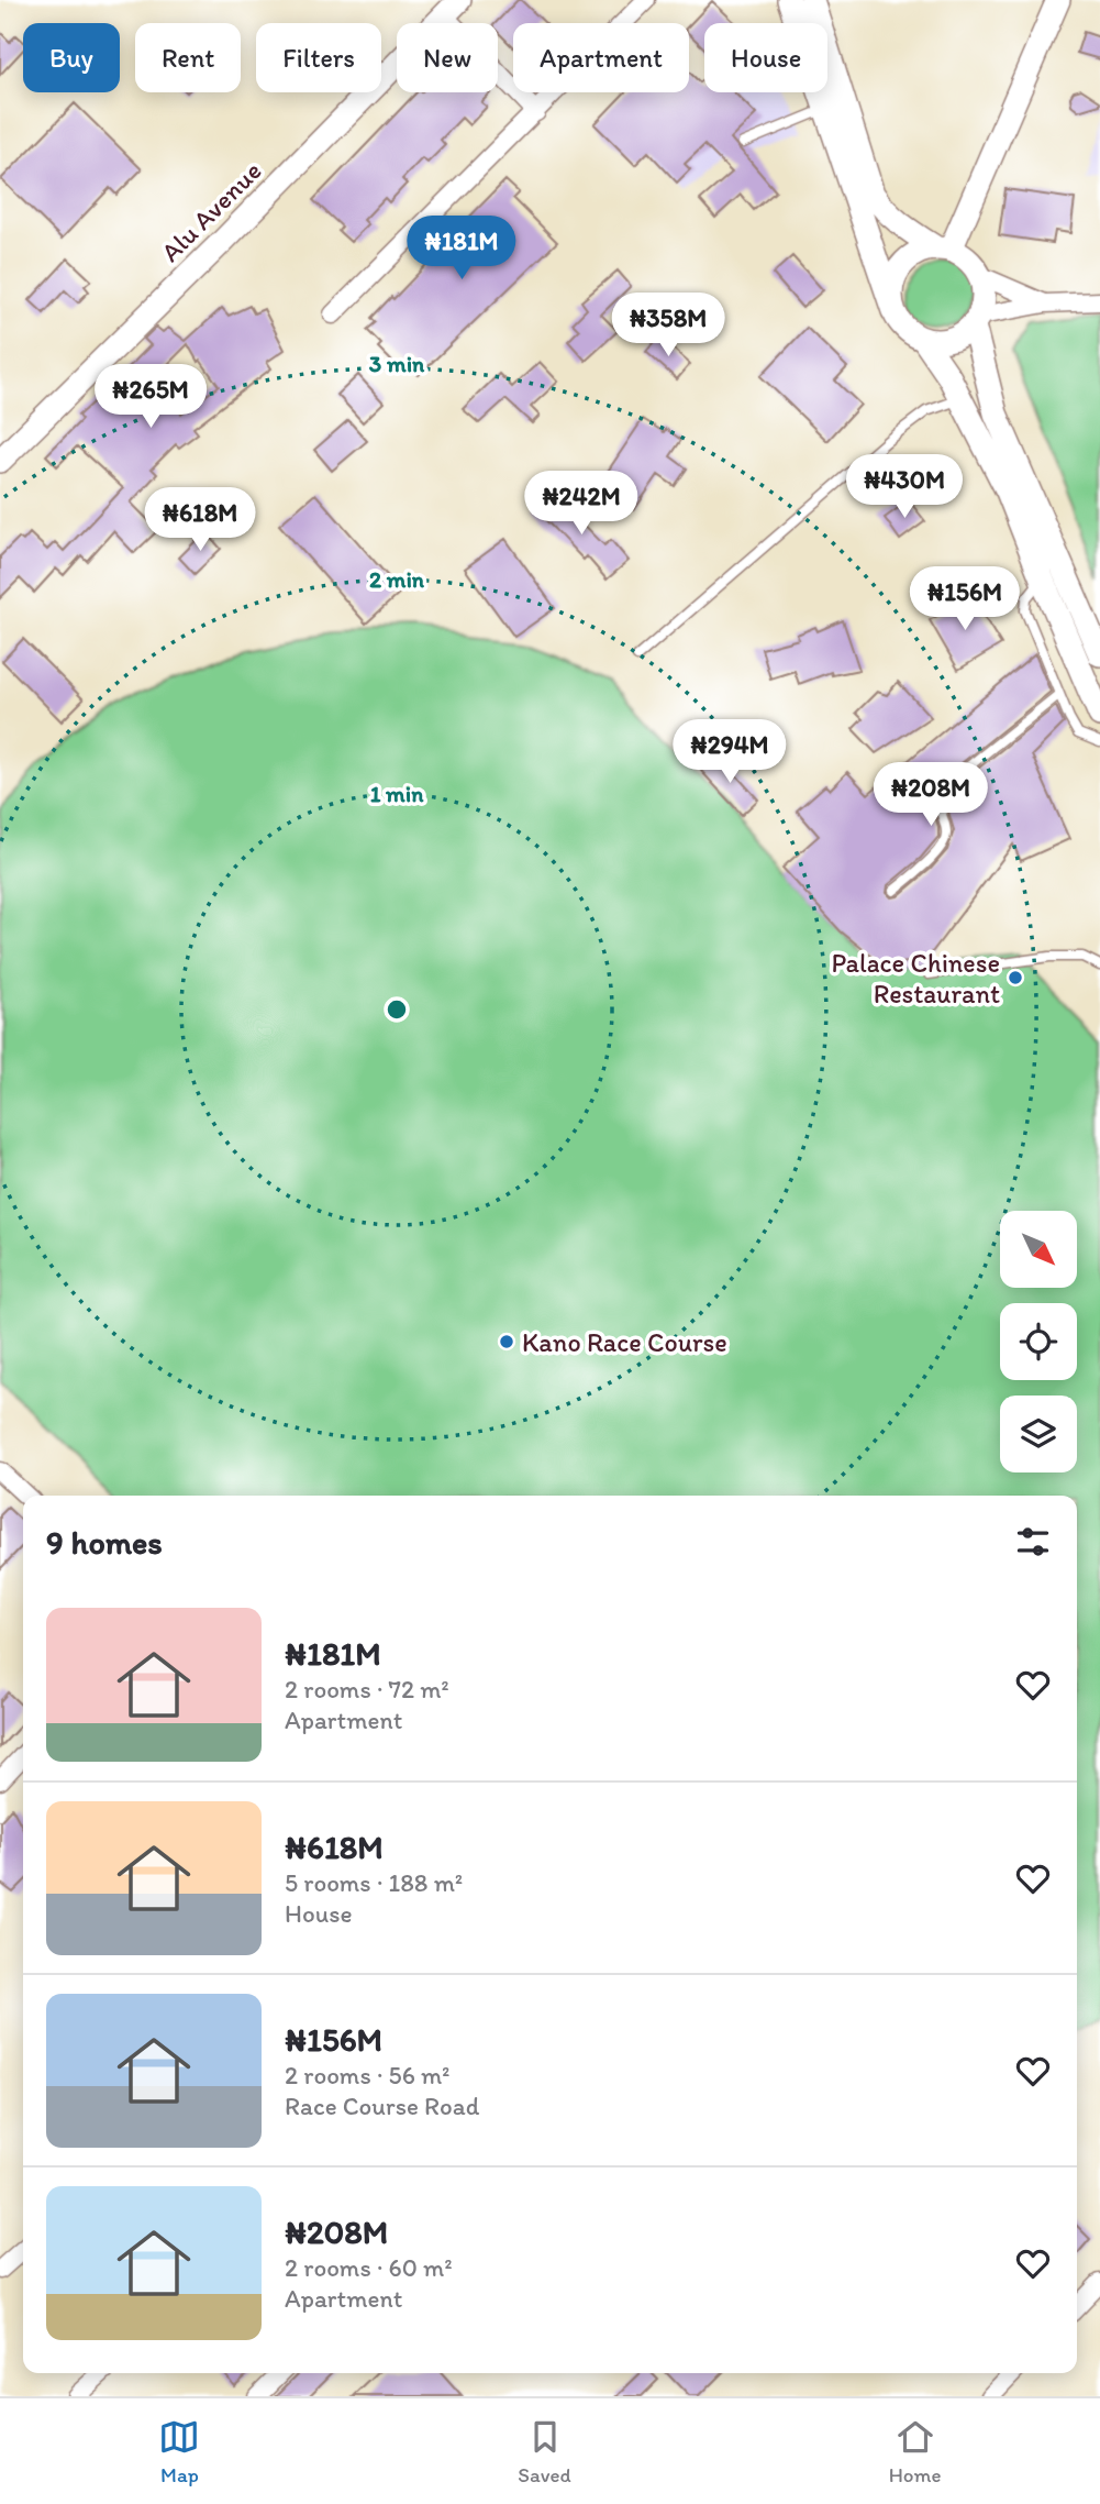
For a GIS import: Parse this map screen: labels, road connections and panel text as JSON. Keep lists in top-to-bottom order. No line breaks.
{"streets":{"street":["Alu Avenue"]},"places":["Palace Chinese Restaurant","Kano Race Course"],"north":"bottom right","page":{"chip":["Buy","Rent","Filters","New","Apartment","House"],"price":["₦181M","₦358M","₦265M","₦430M","₦242M","₦618M","₦156M","₦294M","₦208M"],"heading":"9 homes","list":[{"name":"₦181M","note":"2 rooms · 72 m² · Apartment"},{"name":"₦618M","note":"5 rooms · 188 m² · House"},{"name":"₦156M","note":"2 rooms · 56 m² · Race Course Road"},{"name":"₦208M","note":"2 rooms · 60 m² · Apartment"}],"tabs":["Map","Saved","Home"]},"rings":["3 min","2 min","1 min"]}
